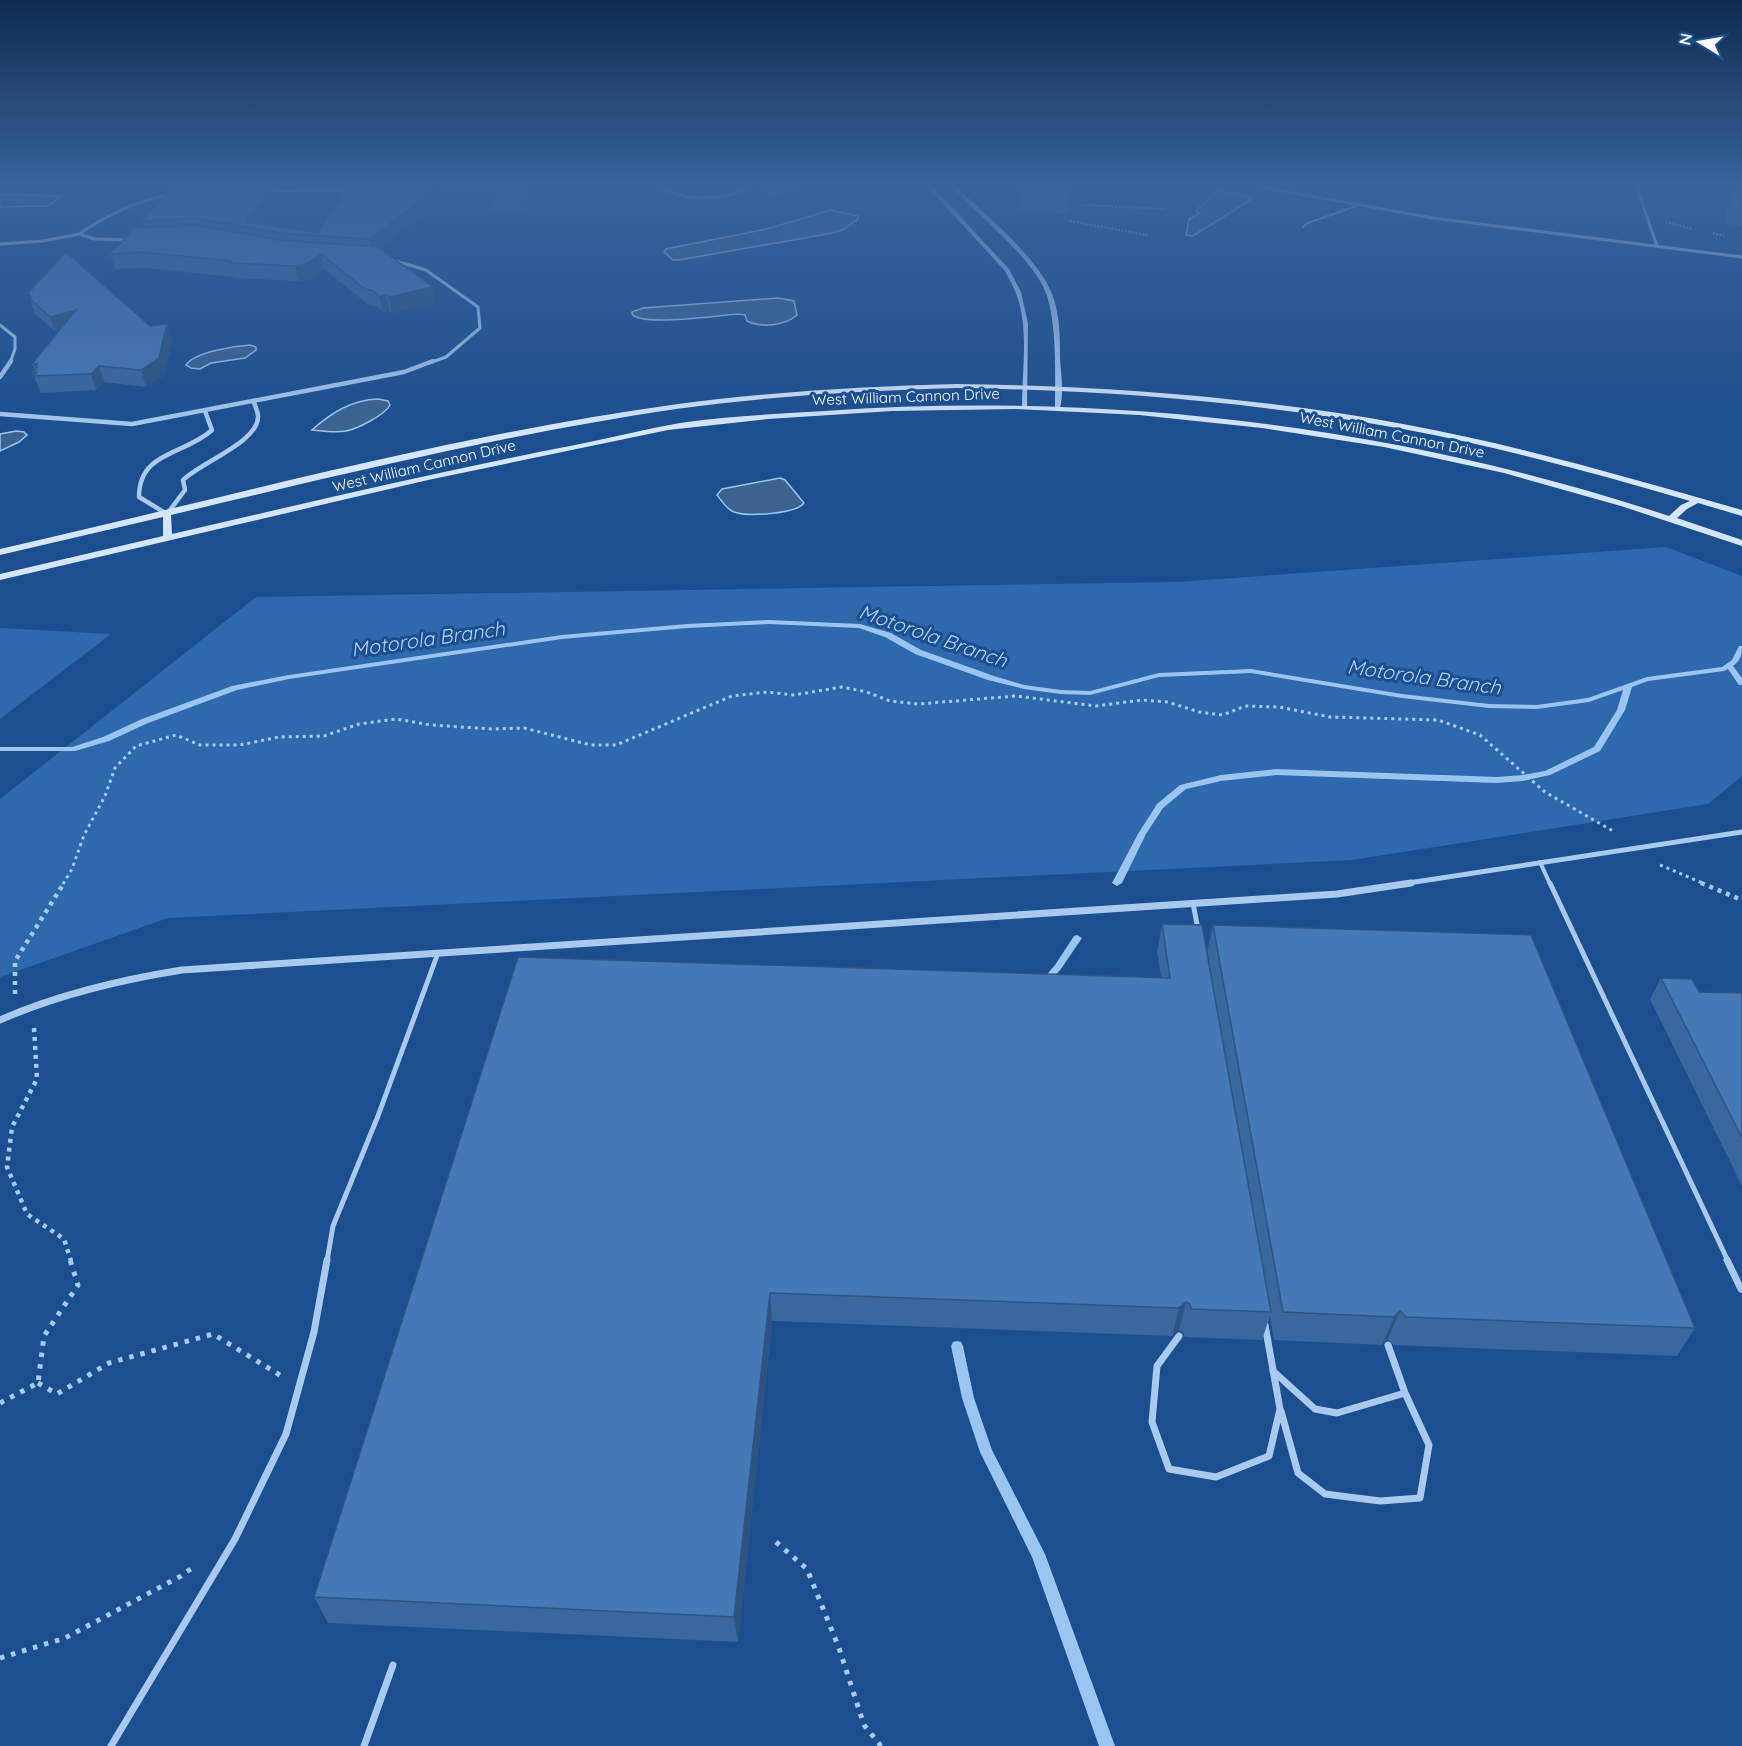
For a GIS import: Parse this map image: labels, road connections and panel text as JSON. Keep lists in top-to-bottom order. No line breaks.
{"streets":{"main road":["West William Cannon Drive"]},"water":["Motorola Branch"],"north":"left"}
